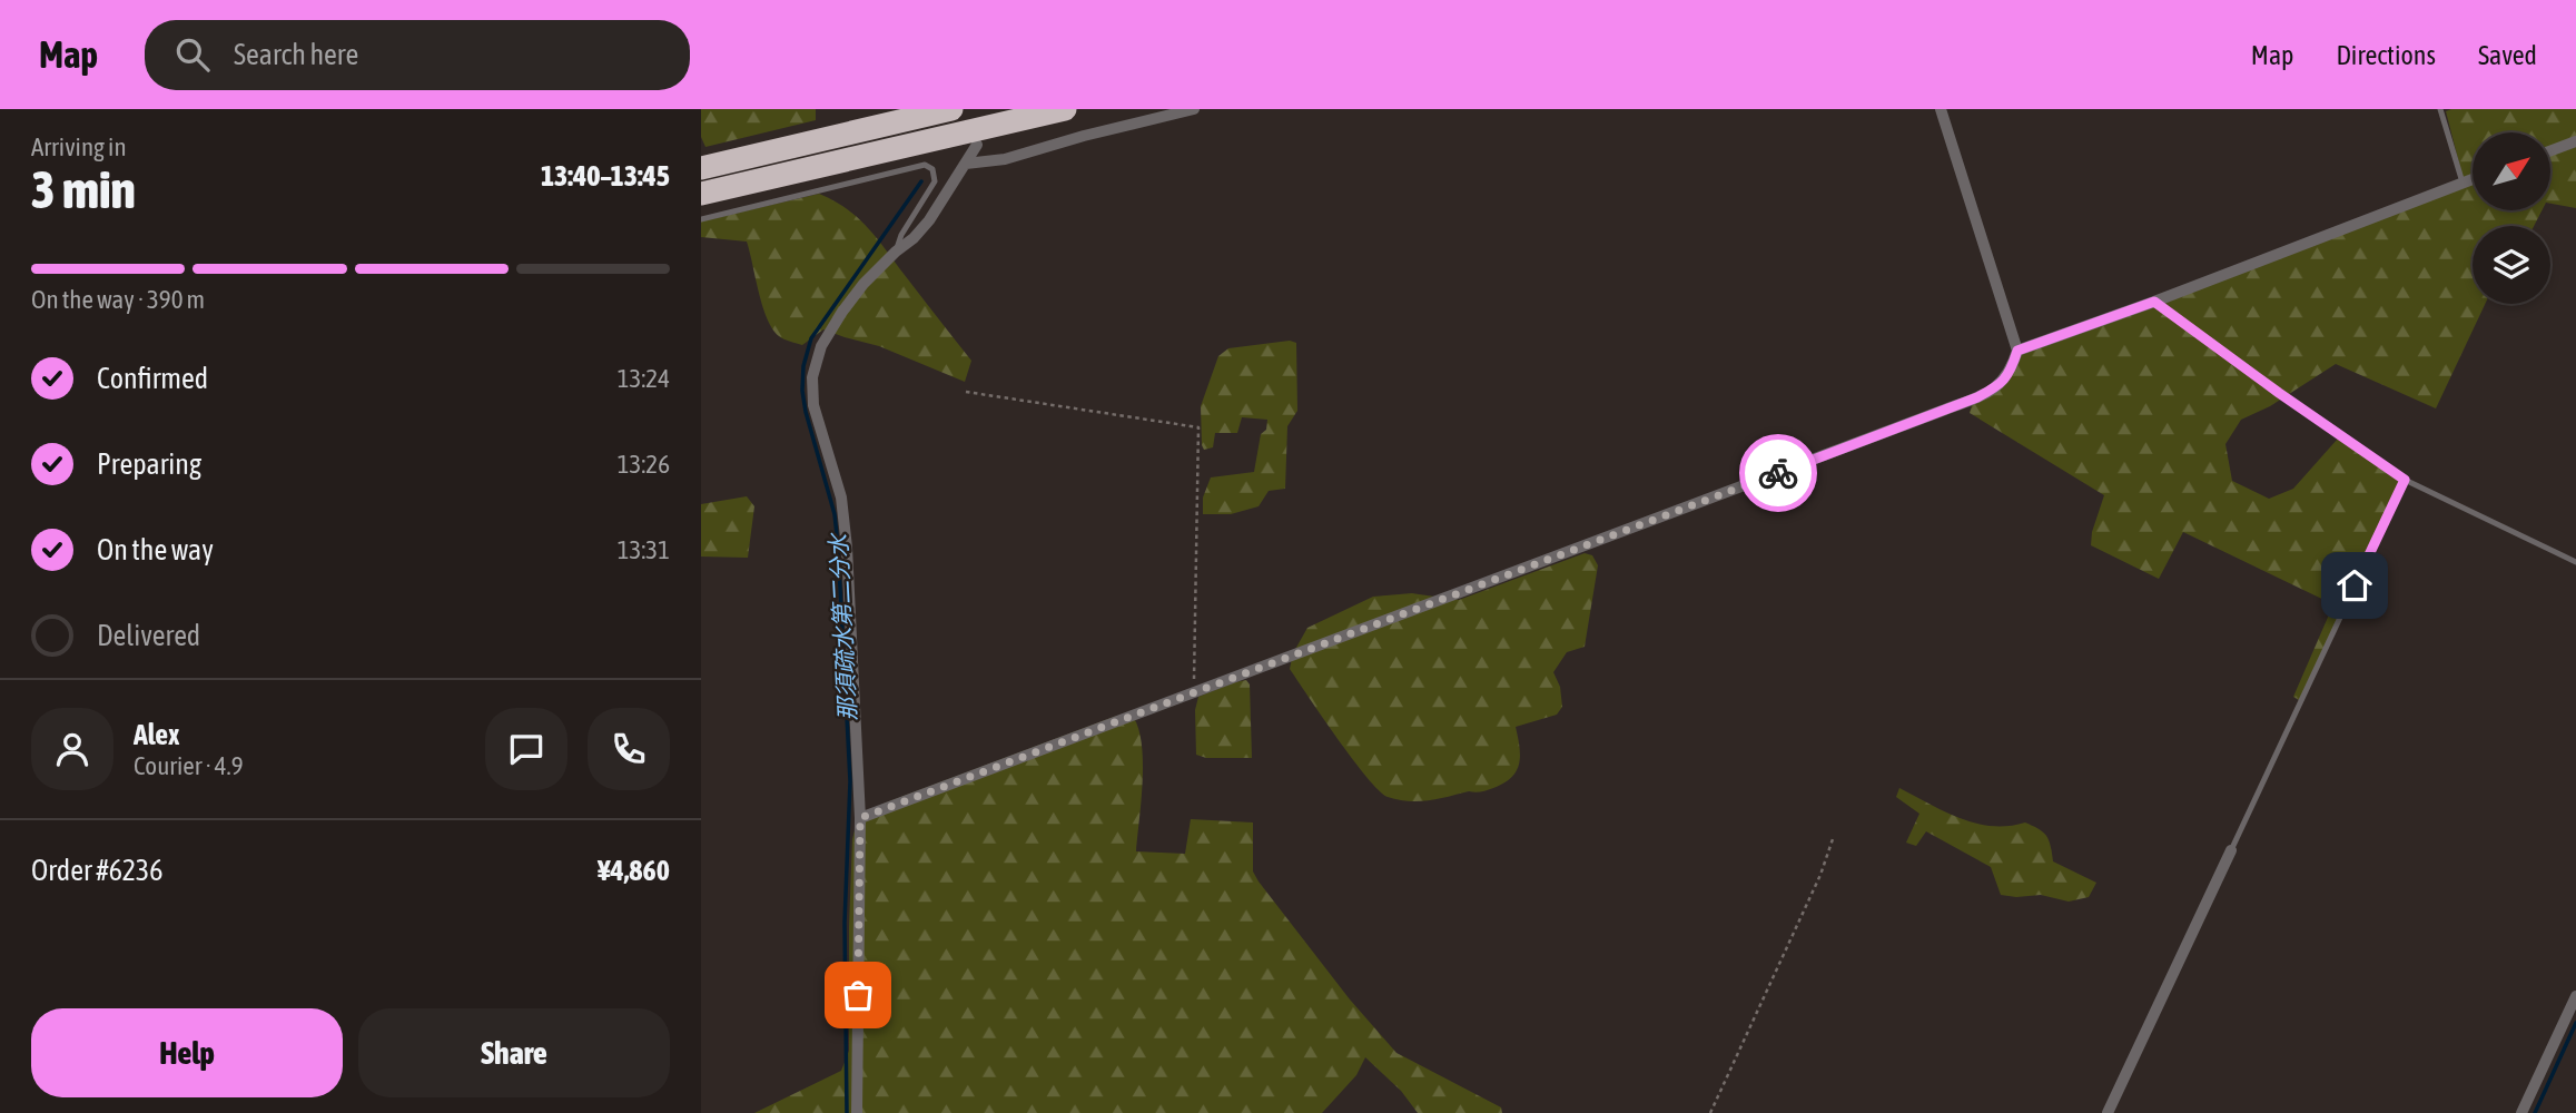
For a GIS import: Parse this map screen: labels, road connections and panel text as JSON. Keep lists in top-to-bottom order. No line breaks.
{"water":["那須疏水第二分水"],"north":"top right","page":{"header":"Map","search":"Search here","nav":["Map","Directions","Saved"],"heading":["3 min","Arriving in","13:40–13:45"],"panel":["Alex","Courier · 4.9","Order #6236","¥4,860"],"bar":"On the way · 390 m","list":[["Confirmed","13:24"],["Preparing","13:26"],["On the way","13:31"],"Delivered"],"buttons":["Help","Share"]}}
